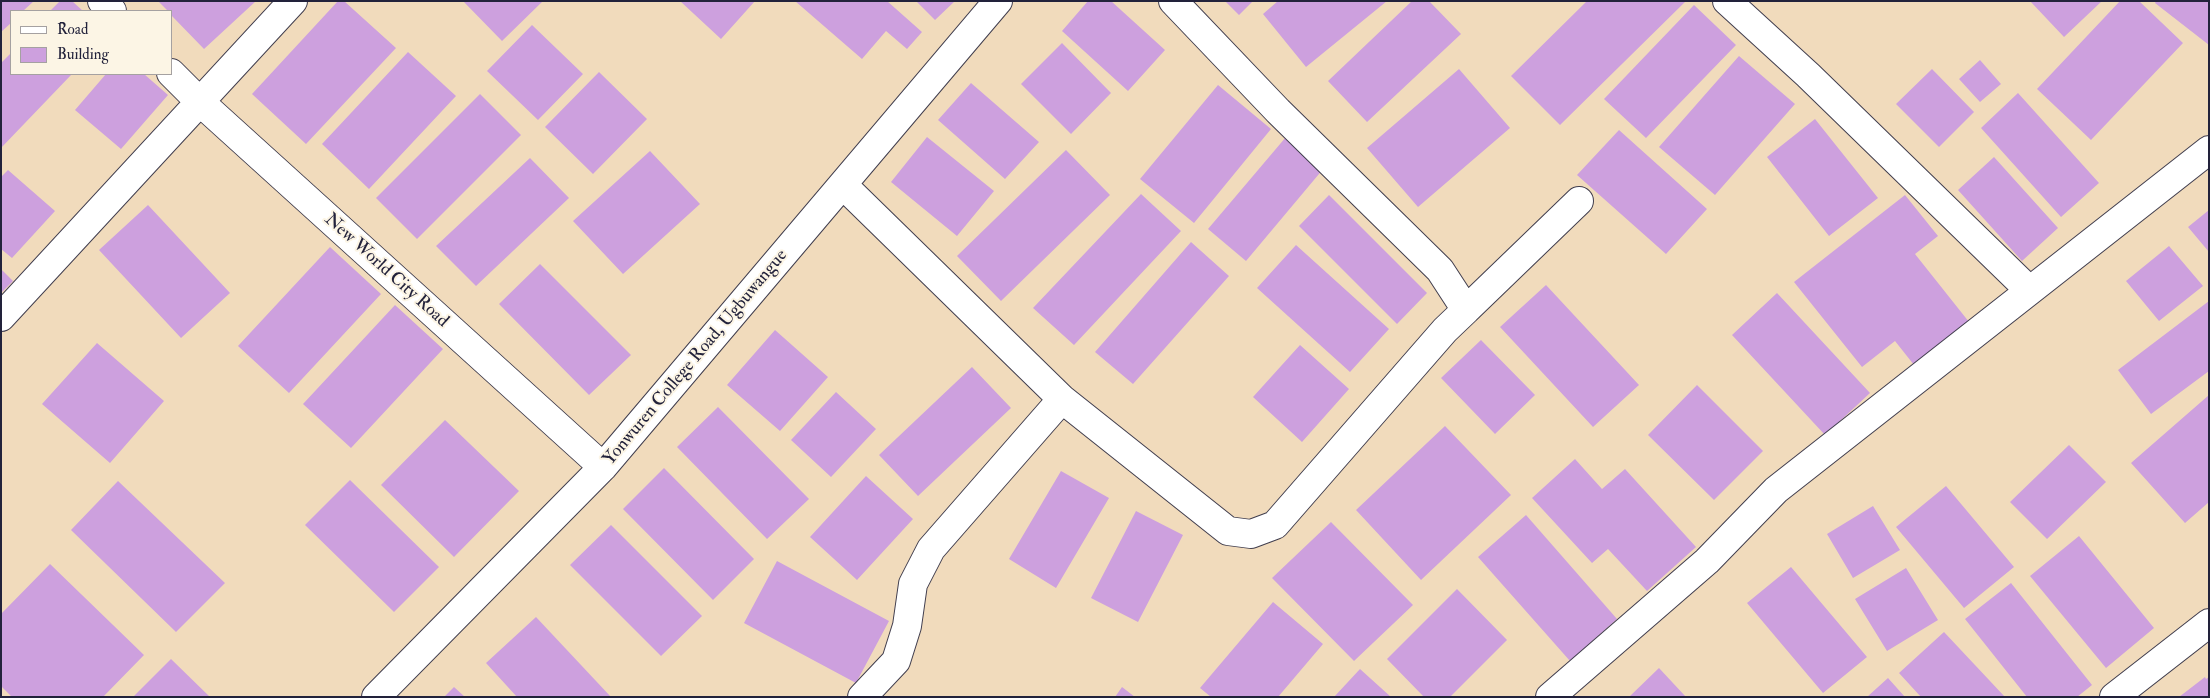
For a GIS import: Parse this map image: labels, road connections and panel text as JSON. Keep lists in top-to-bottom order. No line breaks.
{"streets":{"street":["New World City Road","Yonwuren College Road, Ugbuwangue"]},"crossings":[["New World City Road","Yonwuren College Road, Ugbuwangue"]],"legend":["Road","Building"]}
